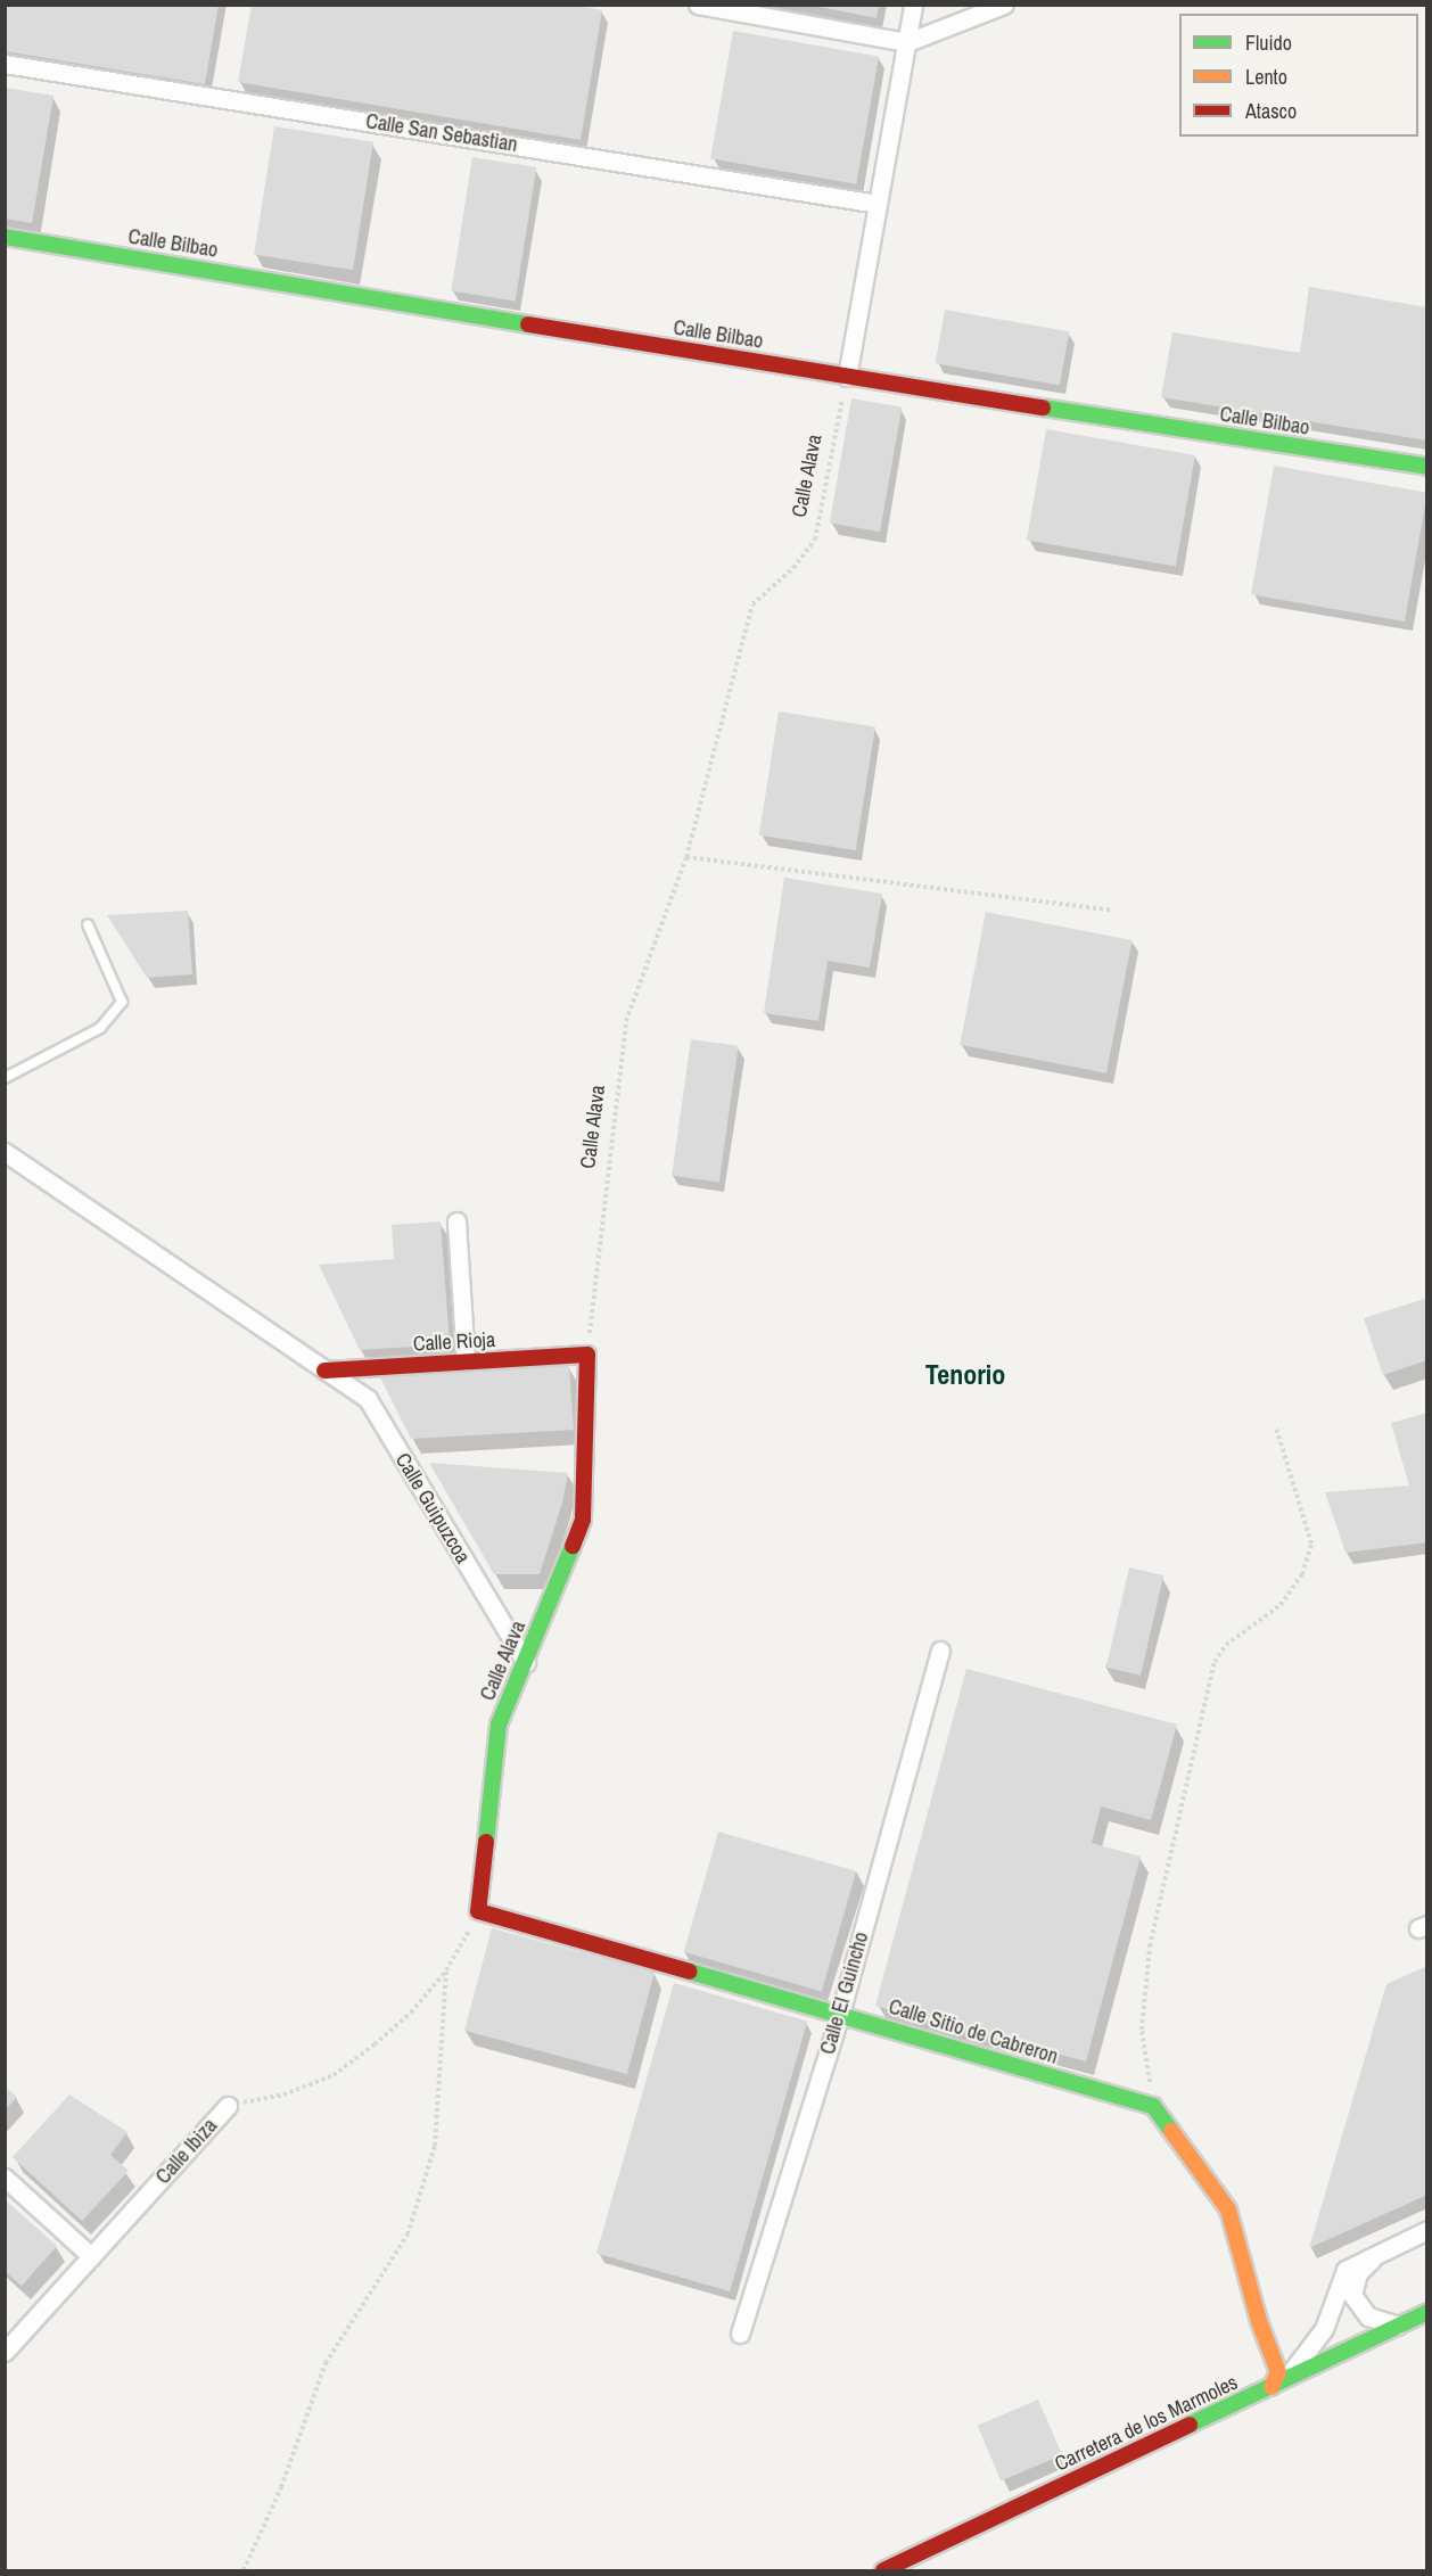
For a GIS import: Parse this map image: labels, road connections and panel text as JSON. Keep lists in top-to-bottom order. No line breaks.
{"streets":{"street":["Calle San Sebastian","Calle Bilbao","Calle Alava","Calle Rioja","Calle Guipuzcoa","Calle El Guincho","Calle Sitio de Cabreron","Calle Ibiza","Carretera de los Marmoles"]},"crossings":[["Calle Bilbao","Calle Alava"],["Calle Alava","Calle Rioja"],["Calle Alava","Calle Guipuzcoa"],["Calle Alava","Calle Sitio de Cabreron"],["Calle Alava","Calle Ibiza"],["Calle Rioja","Calle Guipuzcoa"],["Calle El Guincho","Calle Sitio de Cabreron"],["Calle Sitio de Cabreron","Calle Ibiza"]],"districts":["Tenorio"],"legend":["Fluido","Lento","Atasco"]}
